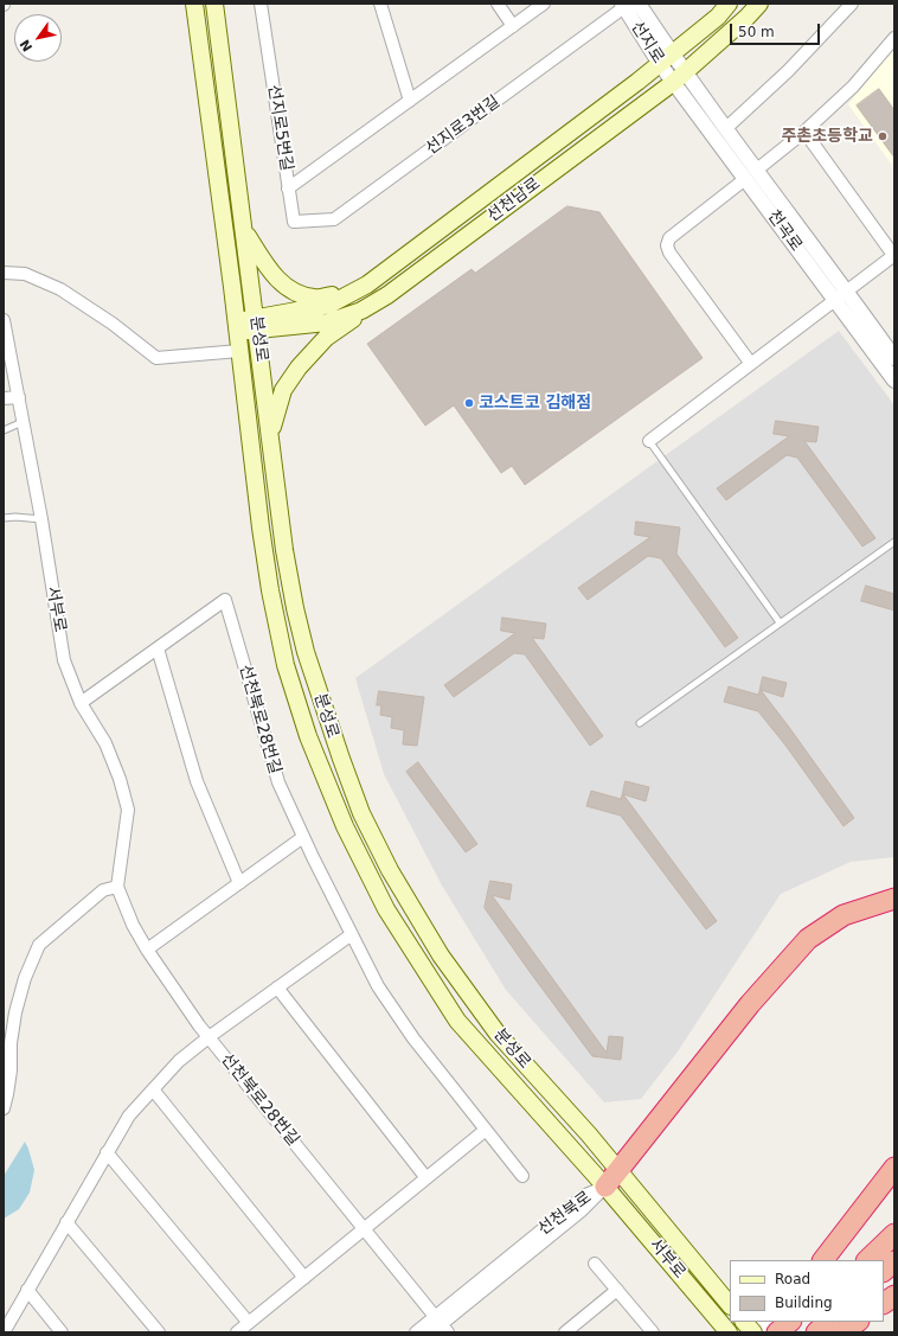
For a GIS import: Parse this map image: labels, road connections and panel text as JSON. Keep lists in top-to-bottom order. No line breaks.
{"streets":{"main road":["선천남로","분성로","서부로"],"street":["선지로","선지로3번길","선지로5번길","천곡로","선천북로28번길","선천북로"]},"crossings":[["선지로","선지로3번길"],["선지로","선천남로"],["선지로","천곡로"],["선지로3번길","선지로5번길"],["선천남로","천곡로"],["선천남로","분성로"],["분성로","서부로"],["분성로","선천북로"],["서부로","선천북로"],["선천북로28번길","선천북로"]],"places":["주촌초등학교","코스트코 김해점"],"legend":["Road","Building"],"scale_bar":"50 m","north":"bottom left"}
